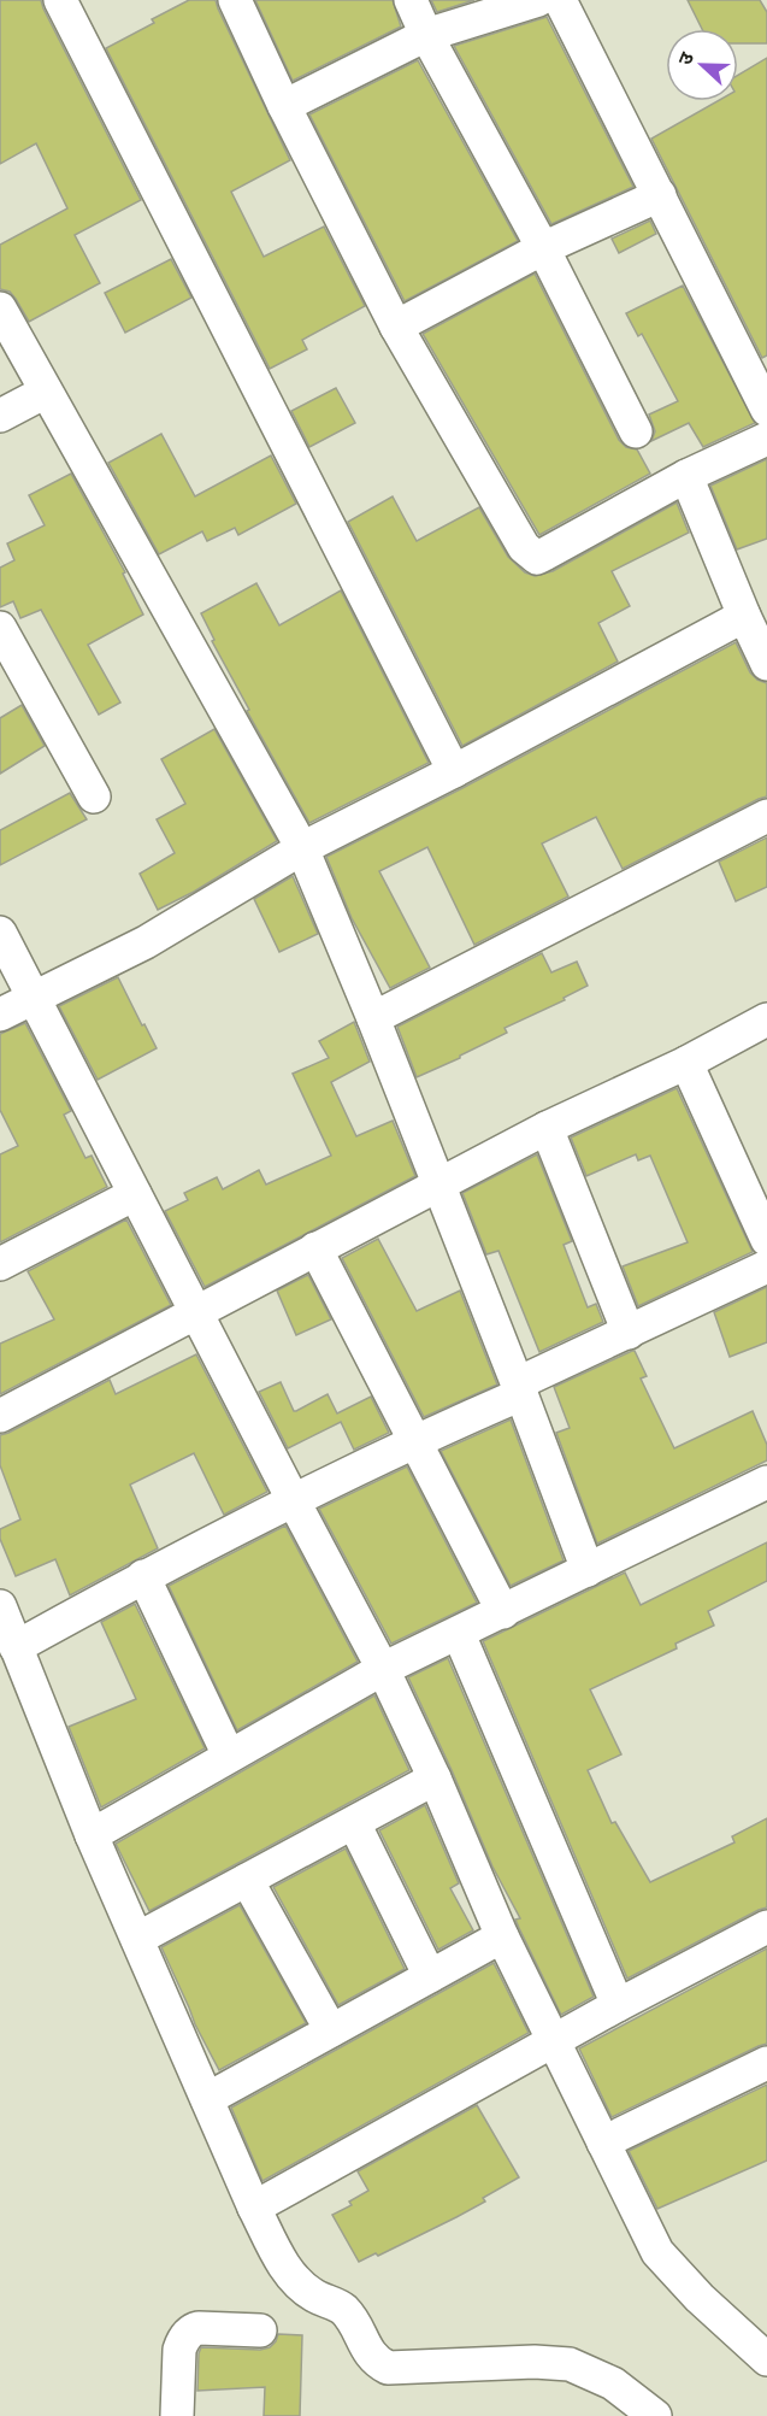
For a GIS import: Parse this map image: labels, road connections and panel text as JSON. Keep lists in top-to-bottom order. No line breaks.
{"north":"left"}
